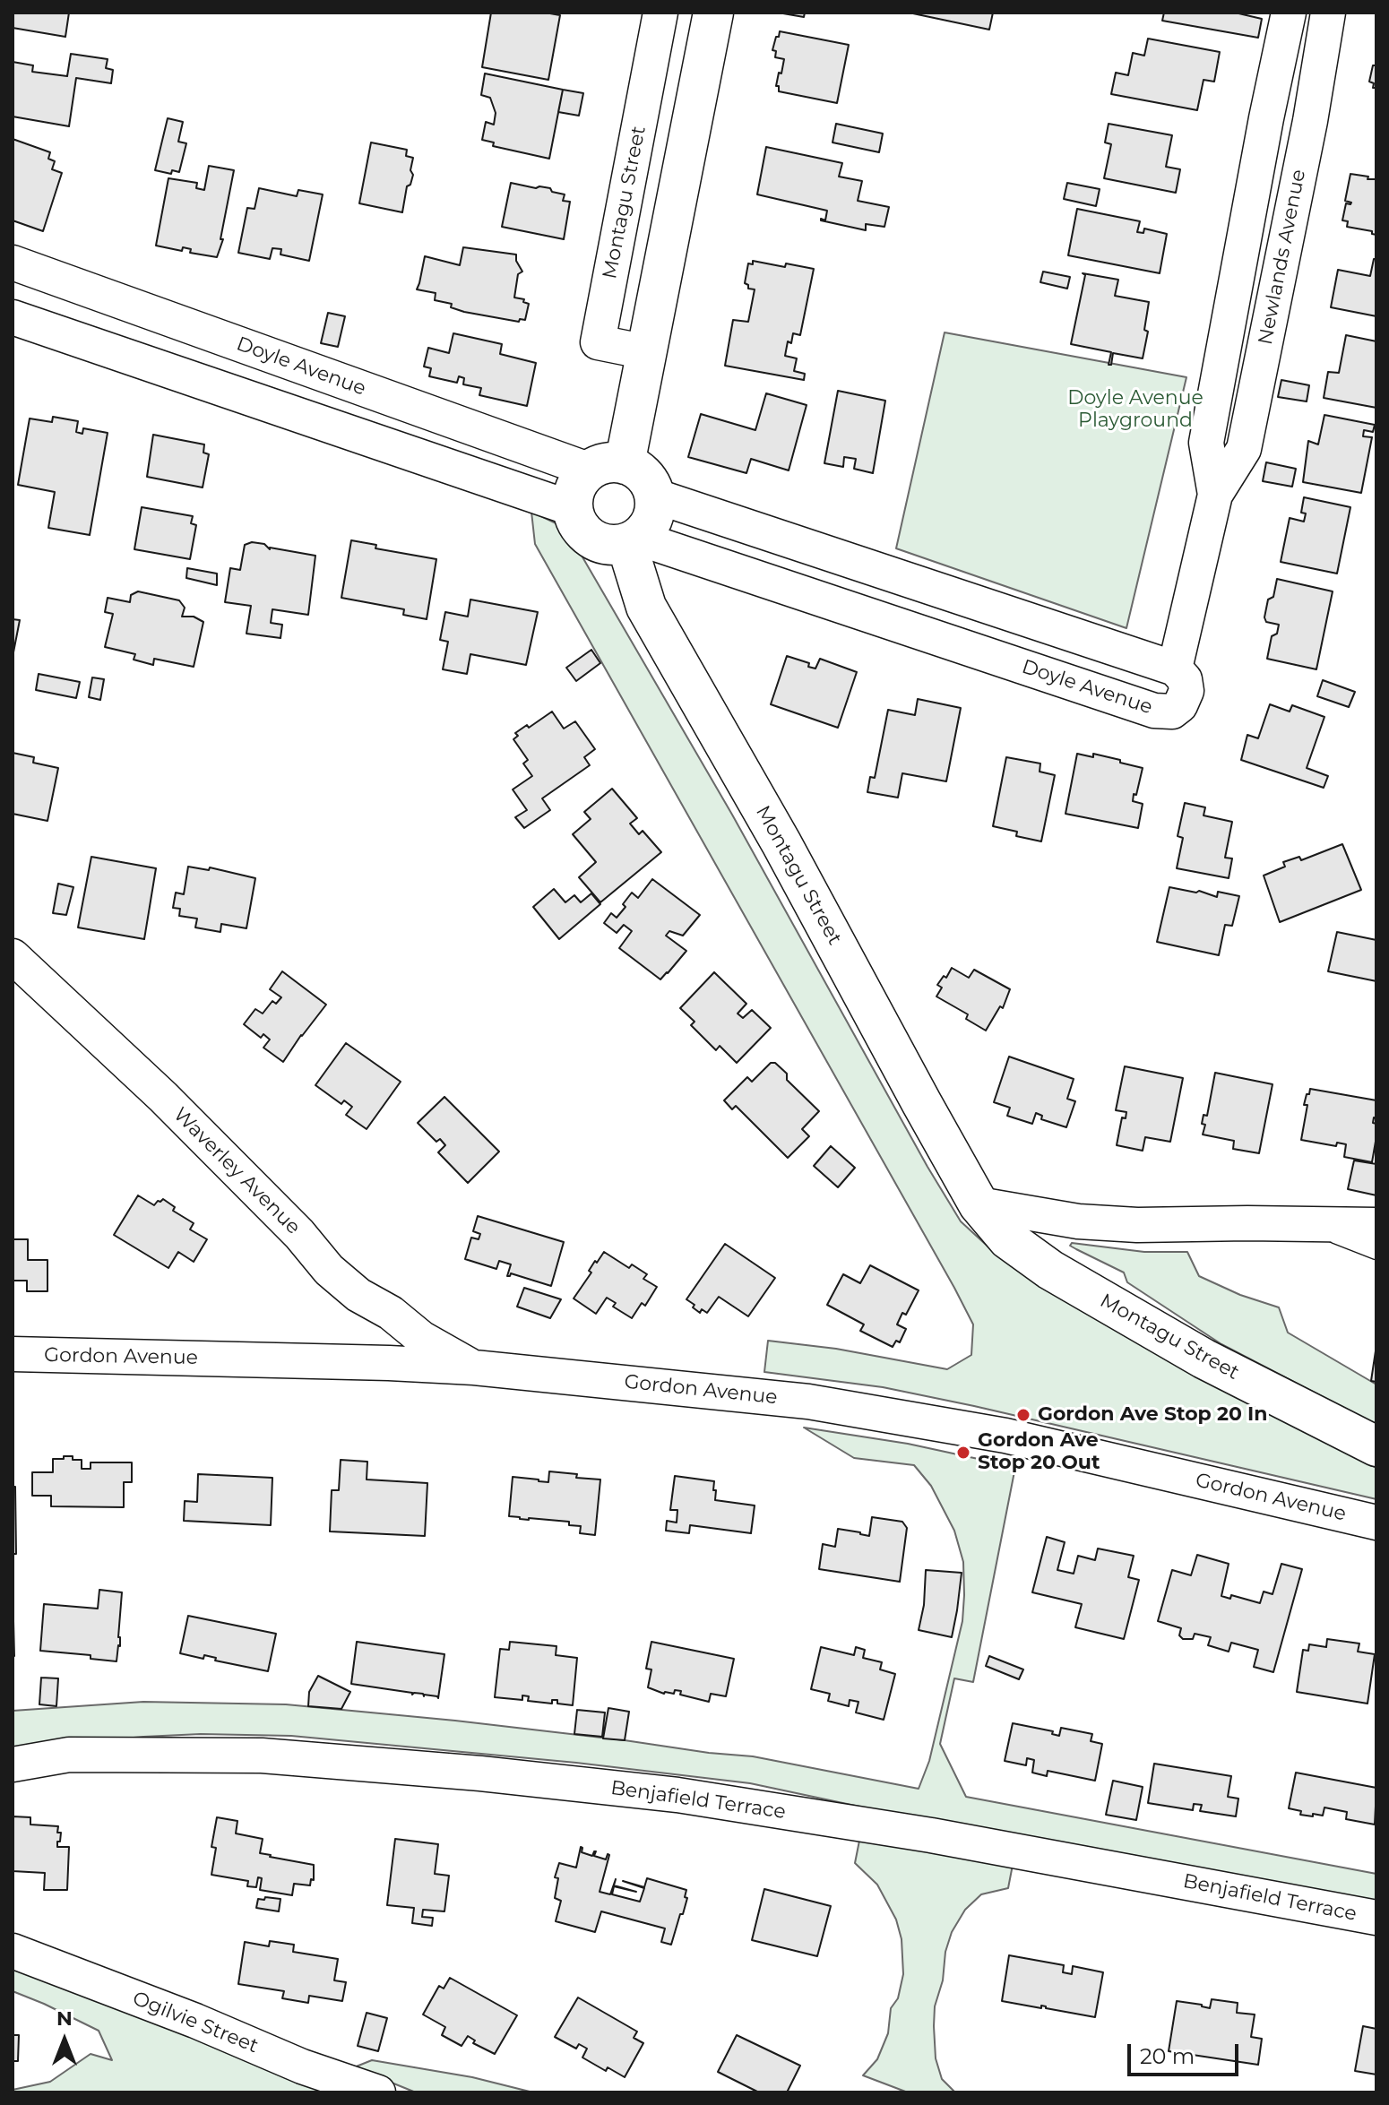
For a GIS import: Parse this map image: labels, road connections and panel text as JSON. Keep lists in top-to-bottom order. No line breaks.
{"streets":{"street":["Montagu Street","Newlands Avenue","Doyle Avenue","Waverley Avenue","Gordon Avenue","Benjafield Terrace","Ogilvie Street"]},"crossings":[["Montagu Street","Doyle Avenue"],["Newlands Avenue","Doyle Avenue"],["Waverley Avenue","Gordon Avenue"]],"parks":["Doyle Avenue Playground"],"places":["Gordon Ave Stop 20 In","Gordon Ave Stop 20 Out"],"scale_bar":"20 m","north":"top"}
